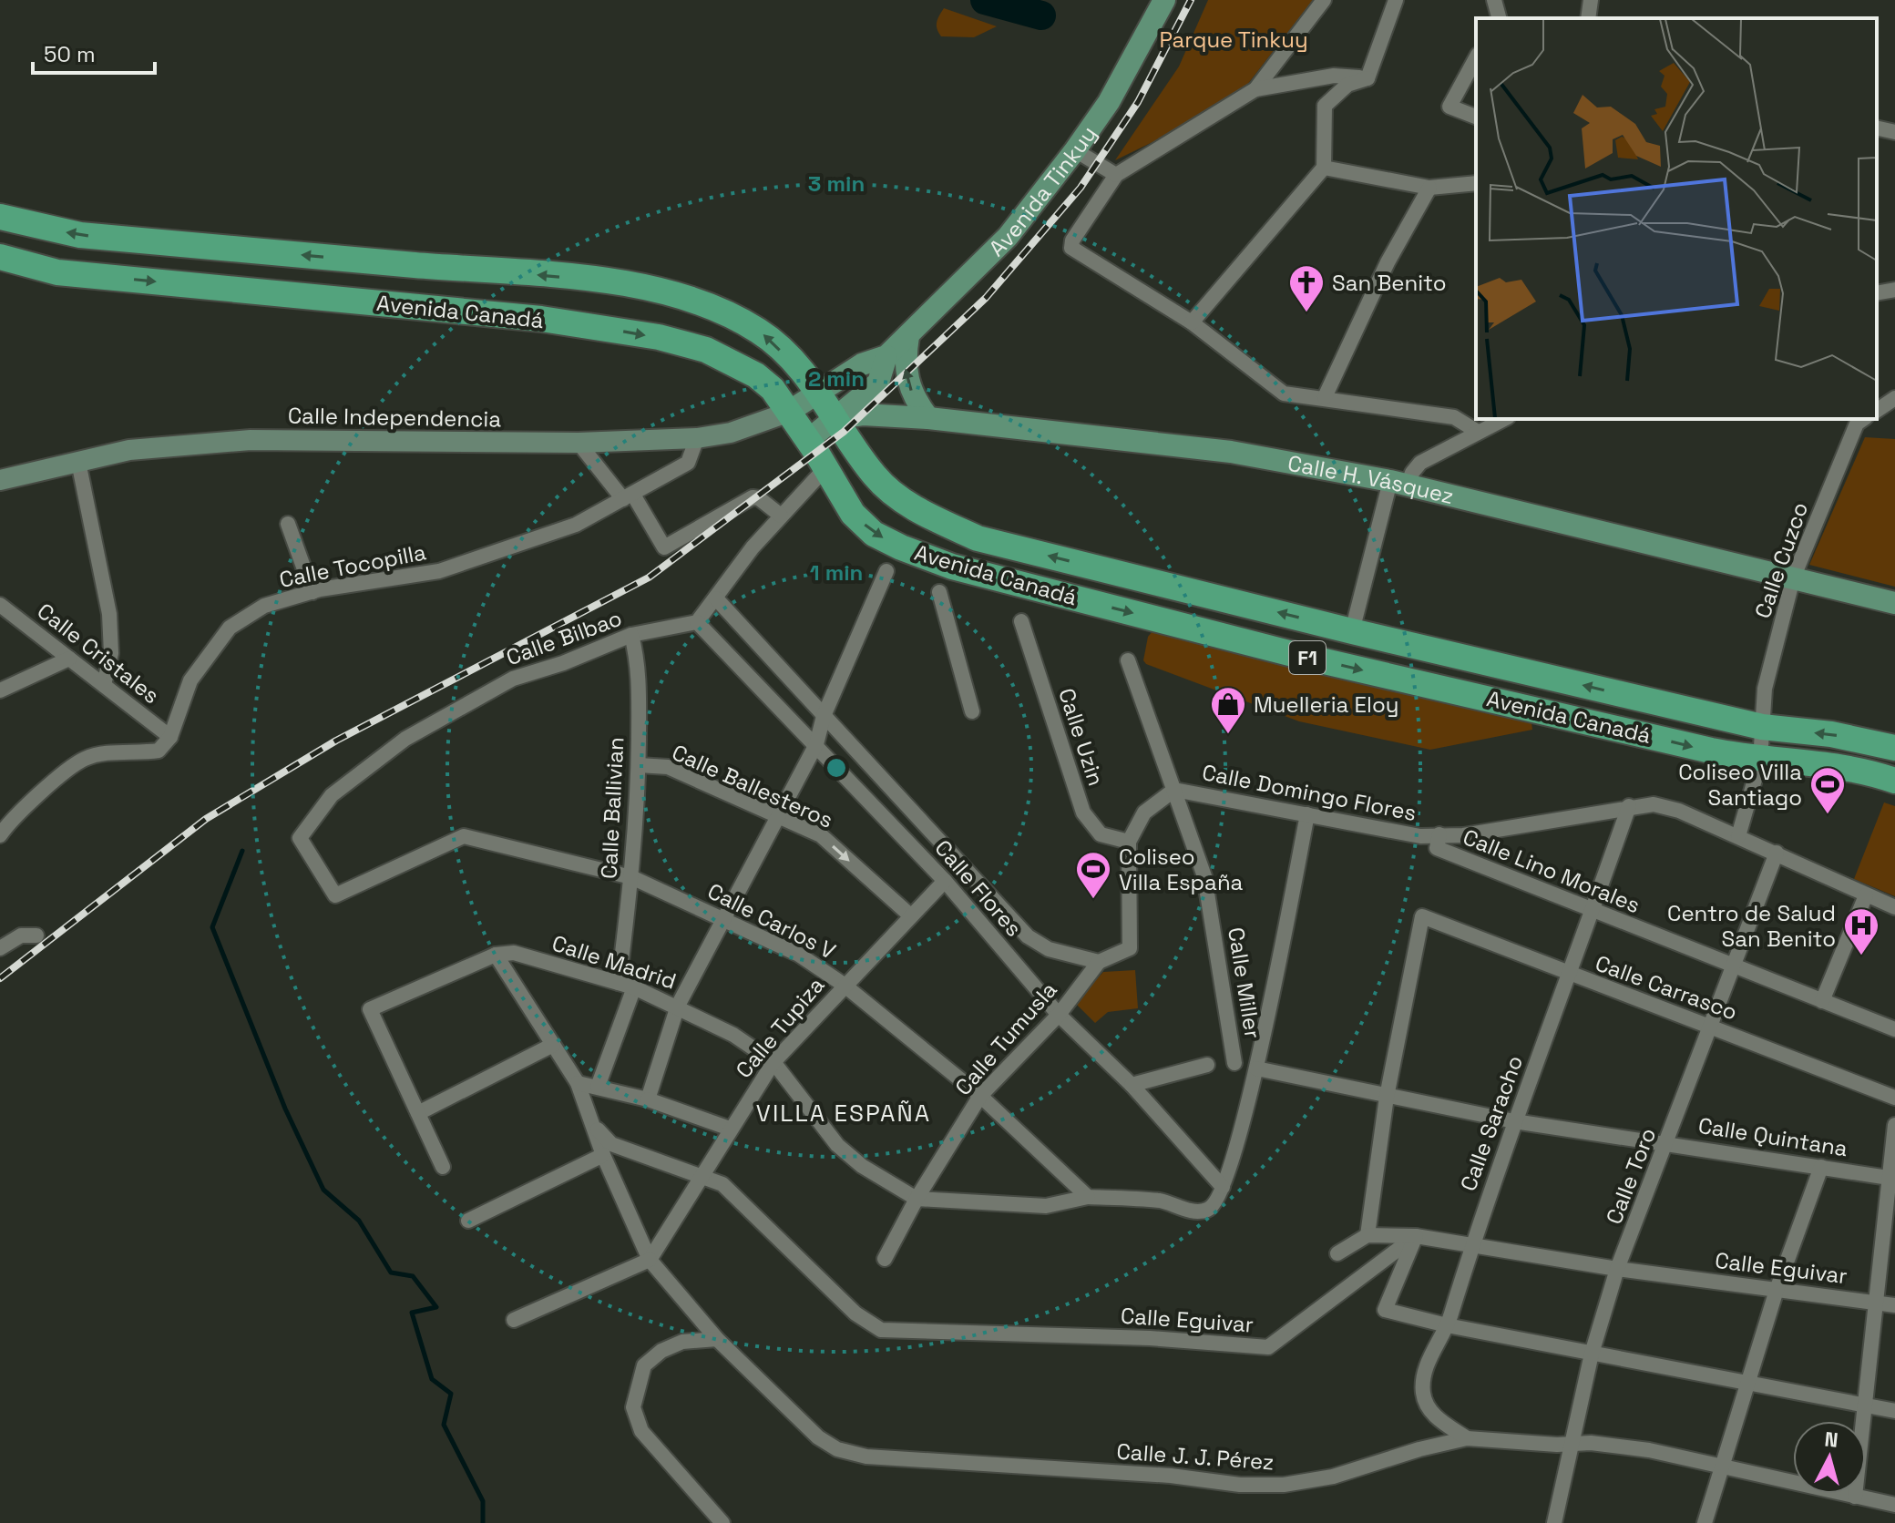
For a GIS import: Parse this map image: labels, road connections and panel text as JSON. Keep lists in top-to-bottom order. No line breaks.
{"streets":{"highway":["Avenida Canadá","F1"],"main road":["Avenida Tinkuy","Calle H. Vásquez"],"street":["Calle Independencia","Calle Cuzco","Calle Tocopilla","Calle Bilbao","Calle Cristales","Calle Uzin","Calle Ballesteros","Calle Domingo Flores","Calle Ballivian","Calle Lino Morales","Calle Flores","Calle Carlos V","Calle Madrid","Calle Miller","Calle Carrasco","Calle Tupiza","Calle Tumusla","Calle Saracho","Calle Quintana","Calle Toro","Calle Eguivar","Calle J. J. Pérez"]},"crossings":[["Avenida Tinkuy","Avenida Canadá"],["Avenida Tinkuy","Calle Independencia"],["Avenida Tinkuy","Calle H. Vásquez"],["Avenida Canadá","Calle Independencia"],["Avenida Canadá","Calle H. Vásquez"],["Avenida Canadá","Calle Cuzco"],["Calle Independencia","Calle Tocopilla"],["Calle H. Vásquez","Calle Cuzco"],["Calle Tocopilla","Calle Cristales"],["Calle Bilbao","Calle Ballivian"],["Calle Bilbao","Calle Flores"],["Calle Bilbao","Calle Carlos V"],["Calle Uzin","Calle Domingo Flores"],["Calle Ballesteros","Calle Ballivian"],["Calle Ballesteros","Calle Tupiza"],["Calle Domingo Flores","Calle Lino Morales"],["Calle Domingo Flores","Calle Miller"],["Calle Domingo Flores","Calle Saracho"],["Calle Domingo Flores","Calle Toro"],["Calle Ballivian","Calle Carlos V"],["Calle Ballivian","Calle Madrid"],["Calle Lino Morales","Calle Saracho"],["Calle Lino Morales","Calle Toro"],["Calle Flores","Calle Tupiza"],["Calle Flores","Calle Tumusla"],["Calle Carlos V","Calle Madrid"],["Calle Carlos V","Calle Tupiza"],["Calle Carlos V","Calle Tumusla"],["Calle Madrid","Calle Tupiza"],["Calle Madrid","Calle Tumusla"],["Calle Madrid","Calle J. J. Pérez"],["Calle Carrasco","Calle Saracho"],["Calle Carrasco","Calle Quintana"],["Calle Carrasco","Calle Toro"],["Calle Tupiza","Calle Eguivar"],["Calle Tupiza","Calle J. J. Pérez"],["Calle Saracho","Calle Quintana"],["Calle Saracho","Calle Eguivar"],["Calle Saracho","Calle J. J. Pérez"],["Calle Quintana","Calle Toro"],["Calle Toro","Calle Eguivar"],["Calle Toro","Calle J. J. Pérez"],["Calle Eguivar","Calle J. J. Pérez"]],"districts":["VILLA ESPAÑA"],"parks":["Parque Tinkuy"],"places":{"church":["San Benito"],"shop":["Muelleria Eloy"],"sports":["Coliseo Villa Santiago","Coliseo Villa España"],"hospital":["Centro de Salud San Benito"]},"scale_bar":"50 m","north":"top","rings":["3 min","2 min","1 min"]}
